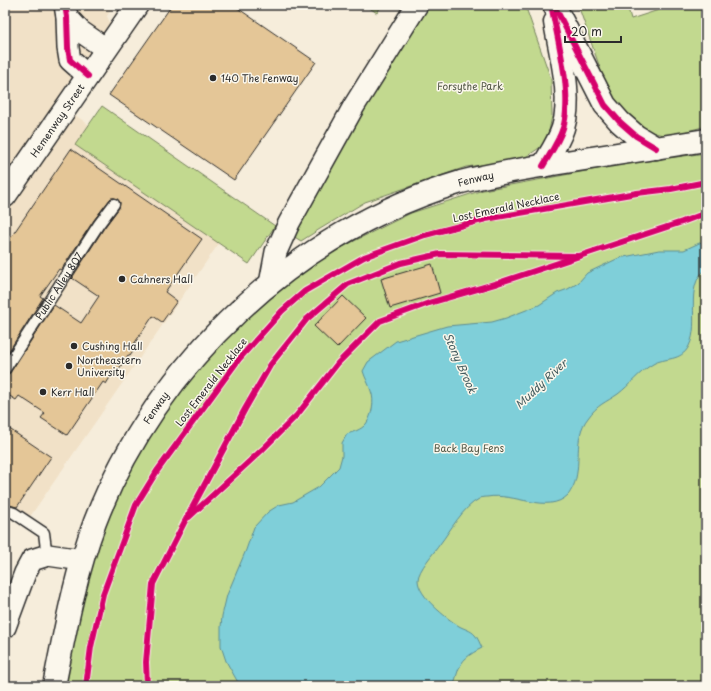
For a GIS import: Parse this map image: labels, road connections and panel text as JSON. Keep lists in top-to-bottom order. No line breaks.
{"streets":{"main road":["Hemenway Street","Fenway"],"lane":["Public Alley 807"],"cycle path":["Lost Emerald Necklace"]},"water":["Stony Brook","Muddy River"],"parks":["Forsythe Park","Back Bay Fens"],"places":["140 The Fenway","Cahners Hall","Cushing Hall","Northeastern University","Kerr Hall"],"scale_bar":"20 m"}
